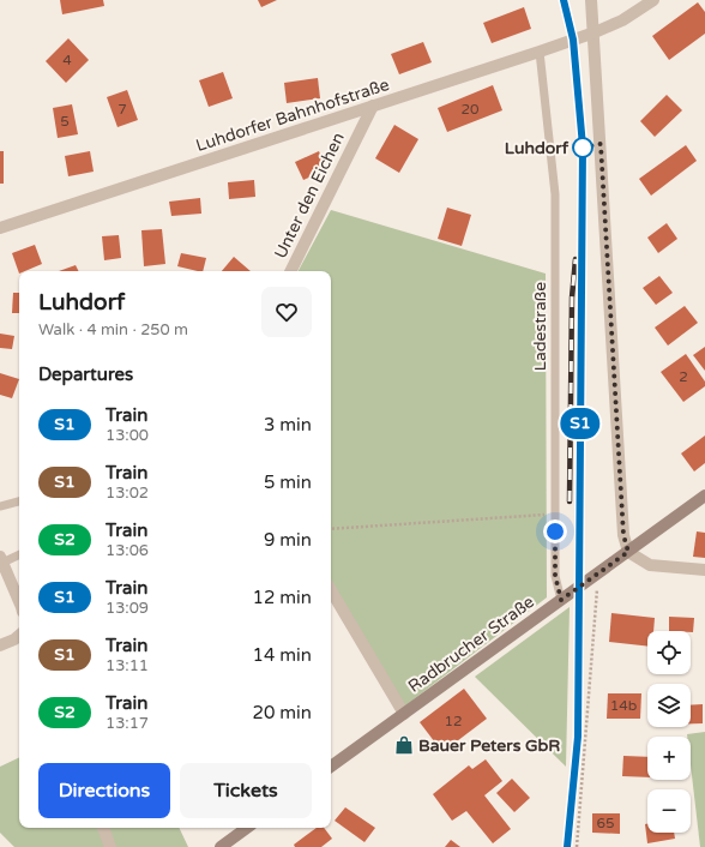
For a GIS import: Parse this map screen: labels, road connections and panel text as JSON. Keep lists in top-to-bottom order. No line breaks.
{"streets":{"street":["Luhdorfer Bahnhofstraße","Unter den Eichen","Radbrucher Straße"],"lane":["Ladestraße"]},"crossings":[["Luhdorfer Bahnhofstraße","Unter den Eichen"],["Luhdorfer Bahnhofstraße","Ladestraße"],["Ladestraße","Radbrucher Straße"]],"places":{"other":["Luhdorf"],"shop":["Bauer Peters GbR"]},"house_numbers":["4","7","20","5","2","14b","12","65"],"page":{"on_map":"S1","heading":[["Luhdorf","Walk · 4 min · 250 m"],"Departures"],"list":[{"mark":"S1","name":"Train","note":"13:00","value":"3 min"},{"mark":"S1","name":"Train","note":"13:02","value":"5 min"},{"mark":"S2","name":"Train","note":"13:06","value":"9 min"},{"mark":"S1","name":"Train","note":"13:09","value":"12 min"},{"mark":"S1","name":"Train","note":"13:11","value":"14 min"},{"mark":"S2","name":"Train","note":"13:17","value":"20 min"}],"map_buttons":["+","−"],"buttons":["Directions","Tickets"]}}
